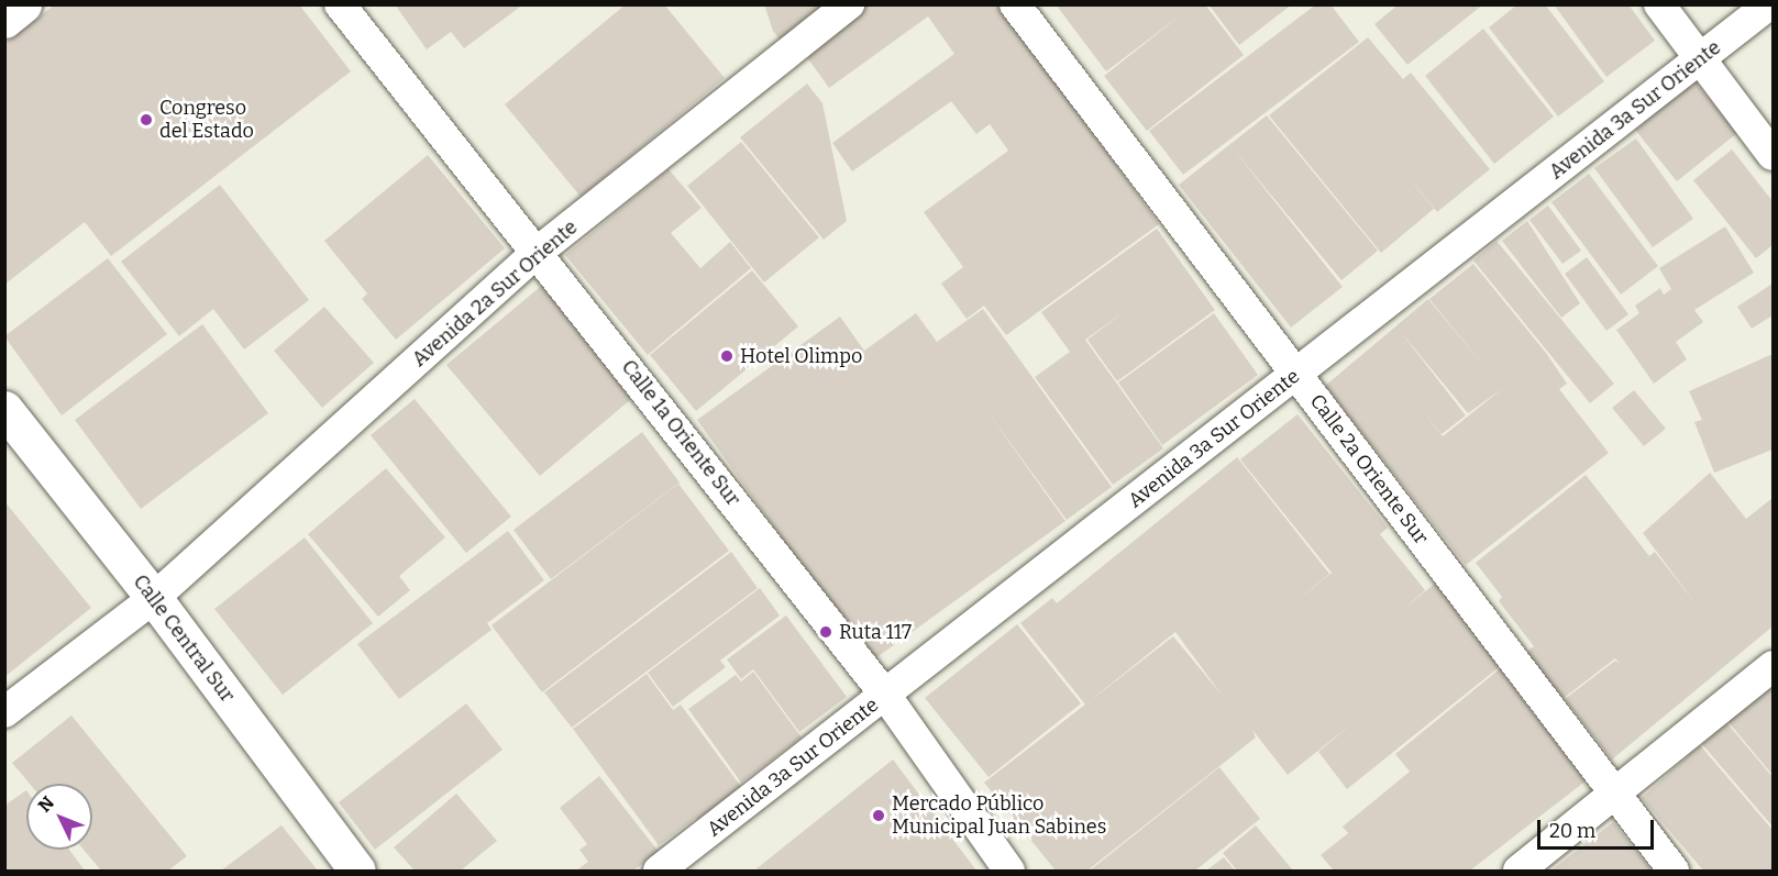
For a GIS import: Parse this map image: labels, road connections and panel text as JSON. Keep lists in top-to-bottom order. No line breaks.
{"streets":{"main road":["Calle Central Sur"],"street":["Avenida 3a Sur Oriente","Avenida 2a Sur Oriente","Calle 1a Oriente Sur","Calle 2a Oriente Sur"]},"crossings":[["Avenida 3a Sur Oriente","Calle 1a Oriente Sur"],["Avenida 3a Sur Oriente","Calle 2a Oriente Sur"],["Avenida 2a Sur Oriente","Calle 1a Oriente Sur"],["Avenida 2a Sur Oriente","Calle Central Sur"]],"places":["Congreso del Estado","Hotel Olimpo","Ruta 117","Mercado Público Municipal Juan Sabines"],"scale_bar":"20 m","north":"top left"}
